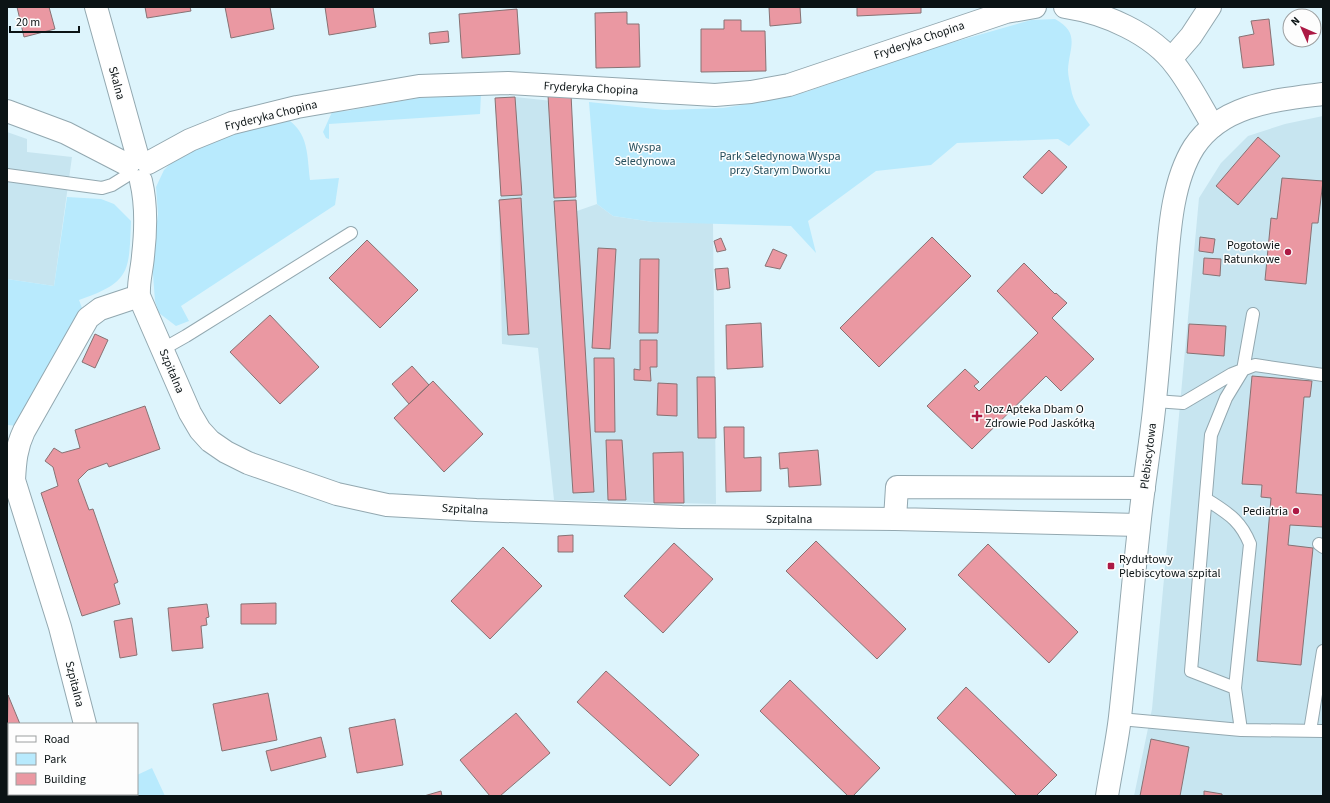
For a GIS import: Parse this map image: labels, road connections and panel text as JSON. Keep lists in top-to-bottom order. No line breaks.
{"streets":{"street":["Fryderyka Chopina","Skalna","Szpitalna","Plebiscytowa"]},"crossings":[["Fryderyka Chopina","Skalna"],["Fryderyka Chopina","Szpitalna"],["Skalna","Szpitalna"],["Szpitalna","Plebiscytowa"]],"parks":["Wyspa Seledynowa","Park Seledynowa Wyspa przy Starym Dworku"],"places":{"other":["Pogotowie Ratunkowe","Pediatria"],"health":["Doz Apteka Dbam O Zdrowie Pod Jaskółką"],"transit":["Rydułtowy Plebiscytowa szpital"]},"legend":["Road","Park","Building"],"scale_bar":"20 m","north":"top left"}
